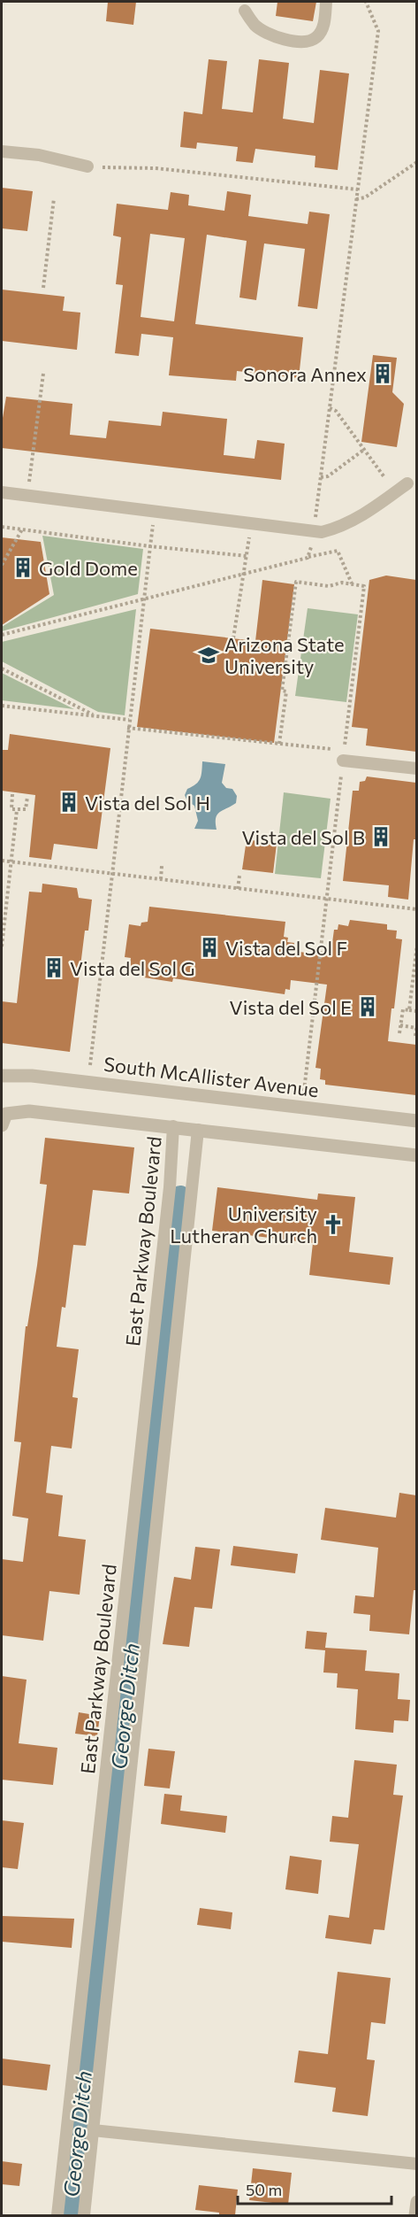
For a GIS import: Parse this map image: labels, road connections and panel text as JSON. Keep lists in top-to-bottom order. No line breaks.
{"streets":{"street":["South McAllister Avenue"],"lane":["East Parkway Boulevard"]},"water":["George Ditch"],"places":{"building":["Sonora Annex","Gold Dome","Vista del Sol H","Vista del Sol B","Vista del Sol F","Vista del Sol G","Vista del Sol E"],"school or university":["Arizona State University"],"church":["University Lutheran Church"]},"scale_bar":"50 m"}
